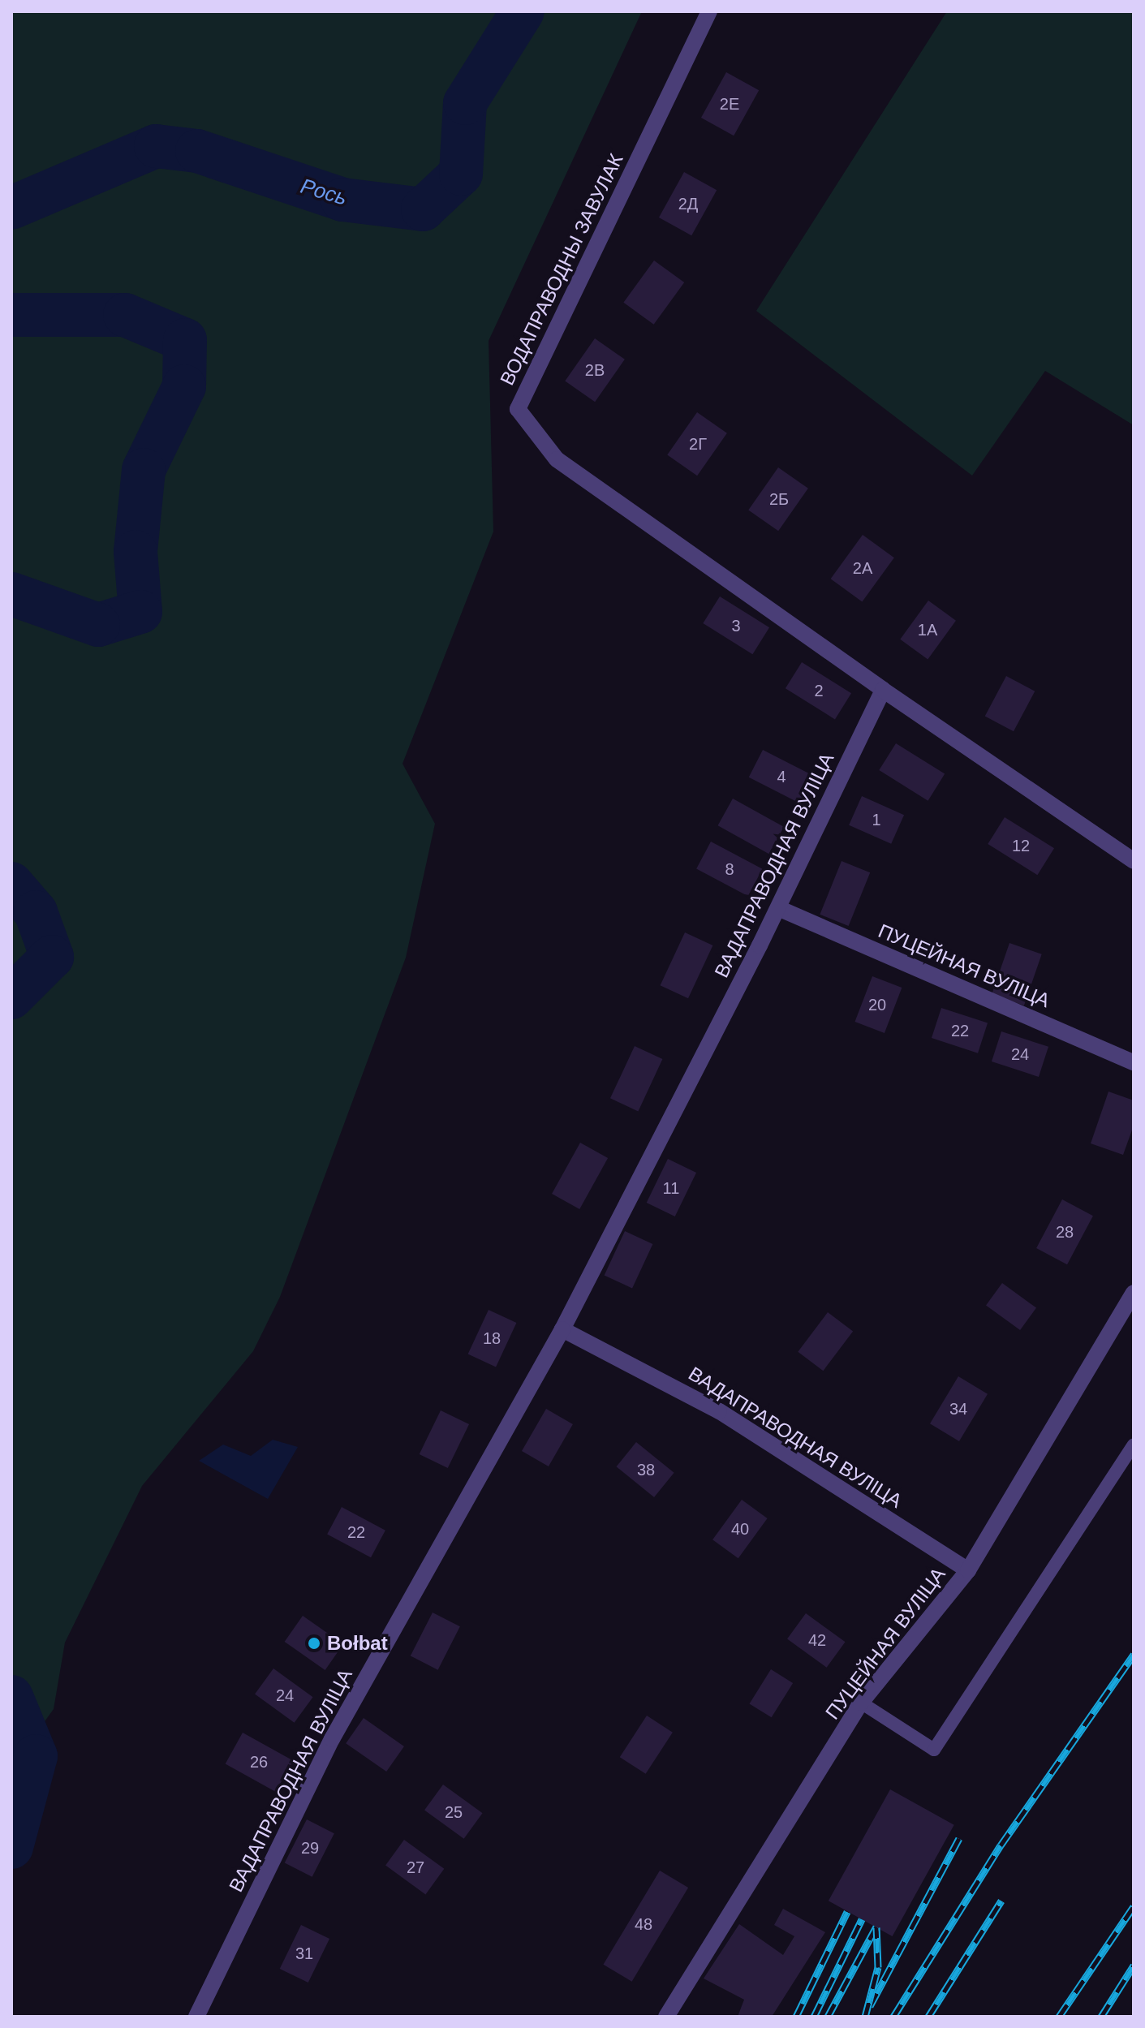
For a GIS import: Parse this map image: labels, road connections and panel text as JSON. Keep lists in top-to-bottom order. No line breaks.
{"streets":{"street":["ВОДАПРАВОДНЫ ЗАВУЛАК","ВАДАПРАВОДНАЯ ВУЛІЦА","ПУЦЕЙНАЯ ВУЛІЦА"]},"crossings":[["ВОДАПРАВОДНЫ ЗАВУЛАК","ВАДАПРАВОДНАЯ ВУЛІЦА"],["ВАДАПРАВОДНАЯ ВУЛІЦА","ПУЦЕЙНАЯ ВУЛІЦА"]],"water":["Рось"],"places":["Bołbat"],"house_numbers":["2Е","2Д","2В","2Г","2Б","2А","3","1А","2","4","1","12","8","20","22","24","11","28","18","34","38","40","22","42","24","26","25","29","27","48","31"]}
